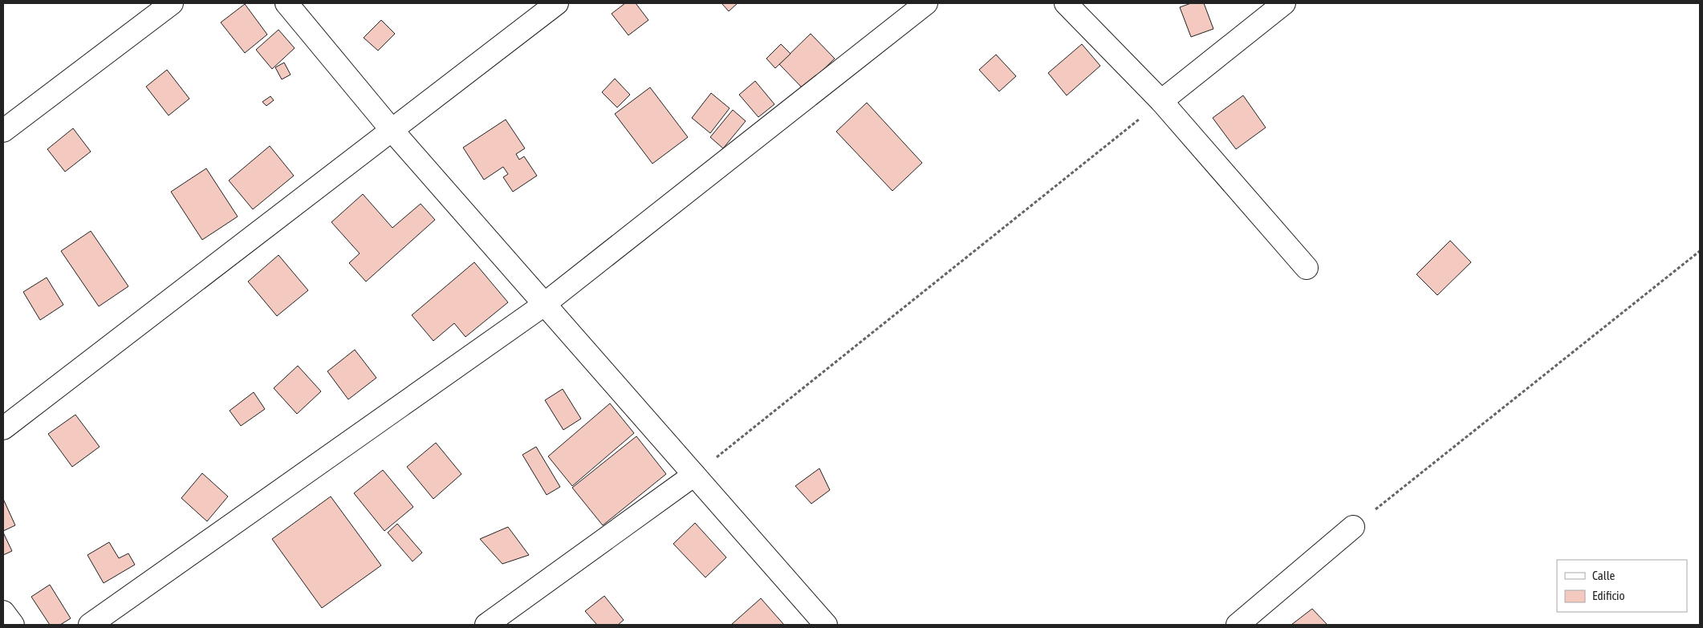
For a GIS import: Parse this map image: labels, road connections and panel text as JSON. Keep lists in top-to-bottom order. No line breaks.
{"legend":["Calle","Edificio"]}
